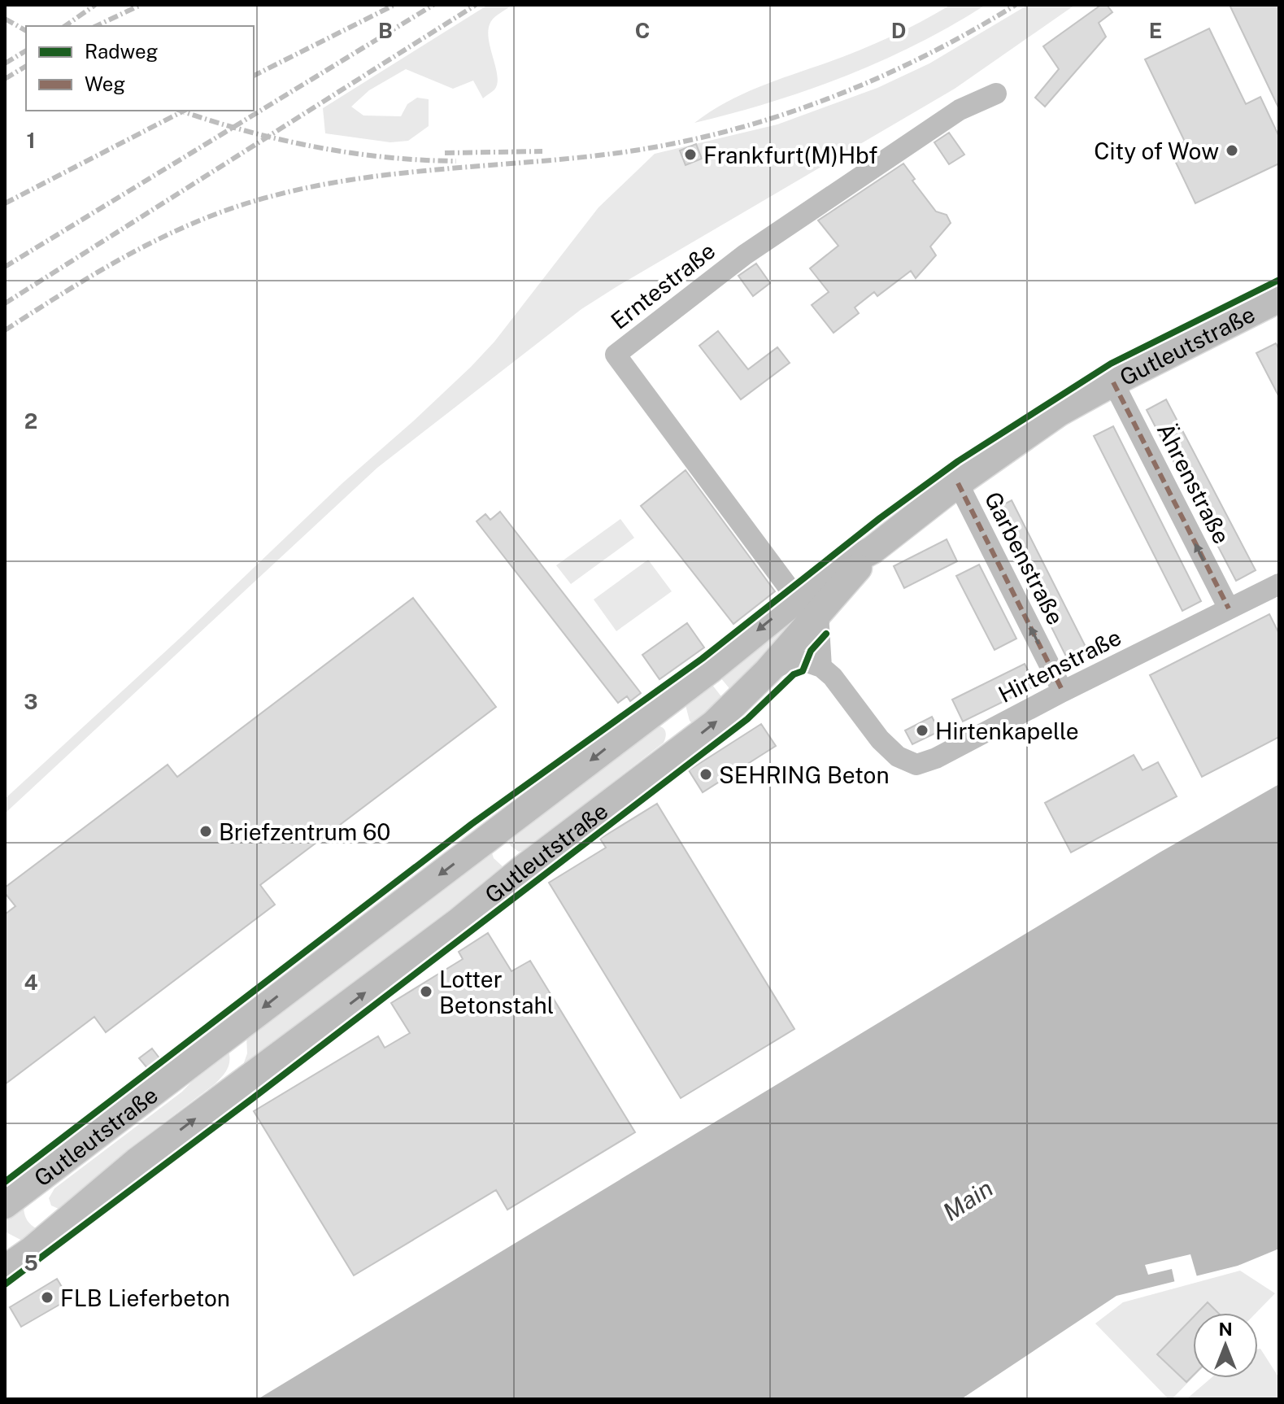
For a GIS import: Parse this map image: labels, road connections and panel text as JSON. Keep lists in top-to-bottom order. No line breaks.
{"streets":{"main road":["Gutleutstraße"],"street":["Erntestraße","Ährenstraße","Garbenstraße","Hirtenstraße"]},"crossings":[["Erntestraße","Gutleutstraße"],["Gutleutstraße","Ährenstraße"],["Gutleutstraße","Garbenstraße"],["Ährenstraße","Hirtenstraße"],["Garbenstraße","Hirtenstraße"]],"one_way":["Ährenstraße","Garbenstraße"],"water":["Main"],"places":["City of Wow","Frankfurt(M)Hbf","Hirtenkapelle","SEHRING Beton","Briefzentrum 60","Lotter Betonstahl","FLB Lieferbeton"],"legend":["Radweg","Weg"],"north":"top","grid":{"columns":["B","C","D","E"],"rows":["1","2","3","4","5"]}}
